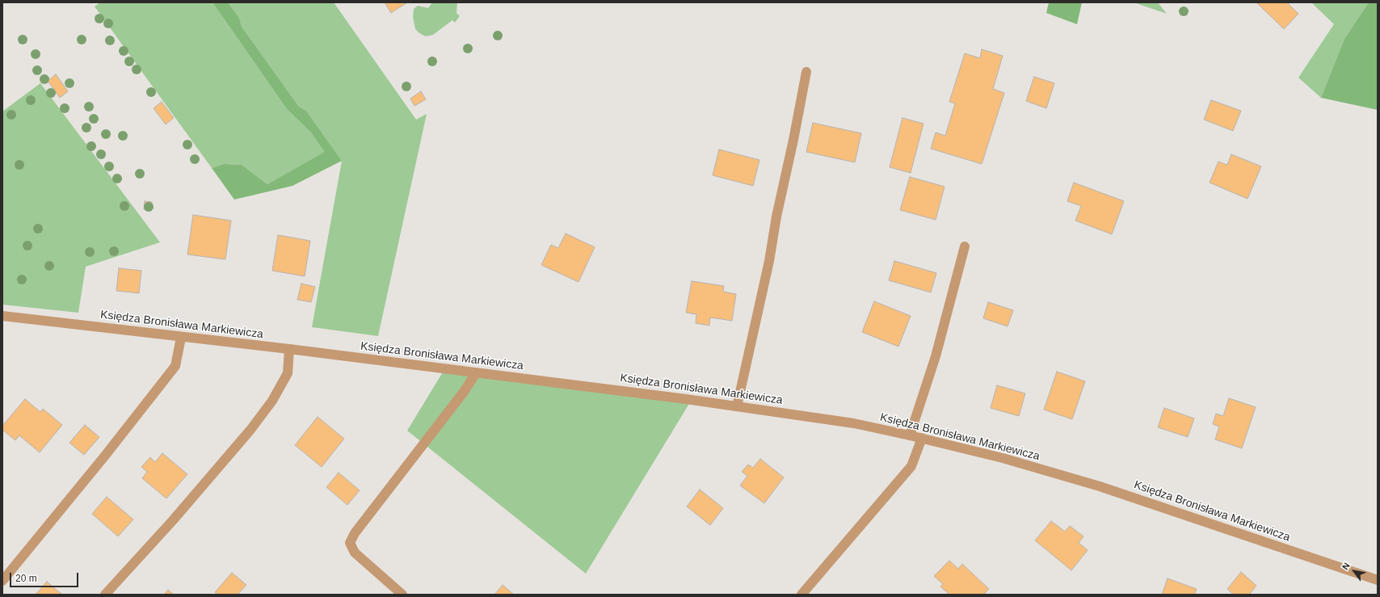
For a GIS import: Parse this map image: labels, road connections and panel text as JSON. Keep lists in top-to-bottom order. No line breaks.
{"streets":{"street":["Księdza Bronisława Markiewicza"]},"scale_bar":"20 m","north":"top left"}
